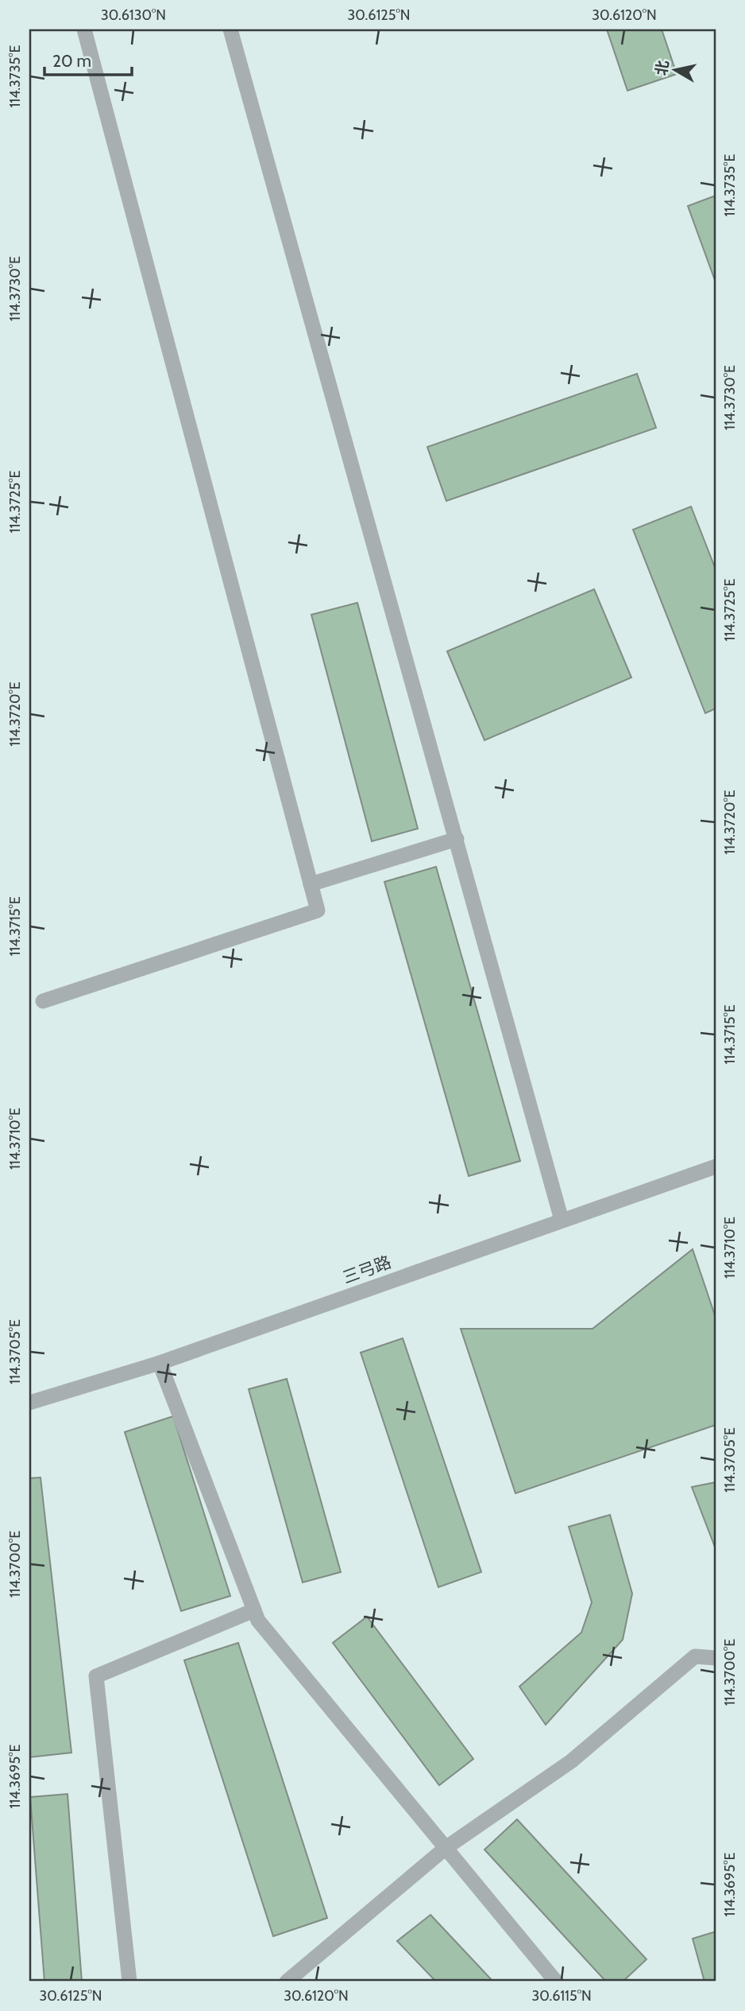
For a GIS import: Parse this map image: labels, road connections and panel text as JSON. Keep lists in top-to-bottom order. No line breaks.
{"streets":{"street":["三弓路"]},"scale_bar":"20 m","north":"left","coordinates":["30.6130°N","30.6125°N","30.6120°N","114.3735°E","114.3730°E","114.3725°E","114.3720°E","114.3715°E","114.3710°E","114.3705°E","114.3700°E","114.3695°E","30.6115°N"]}
